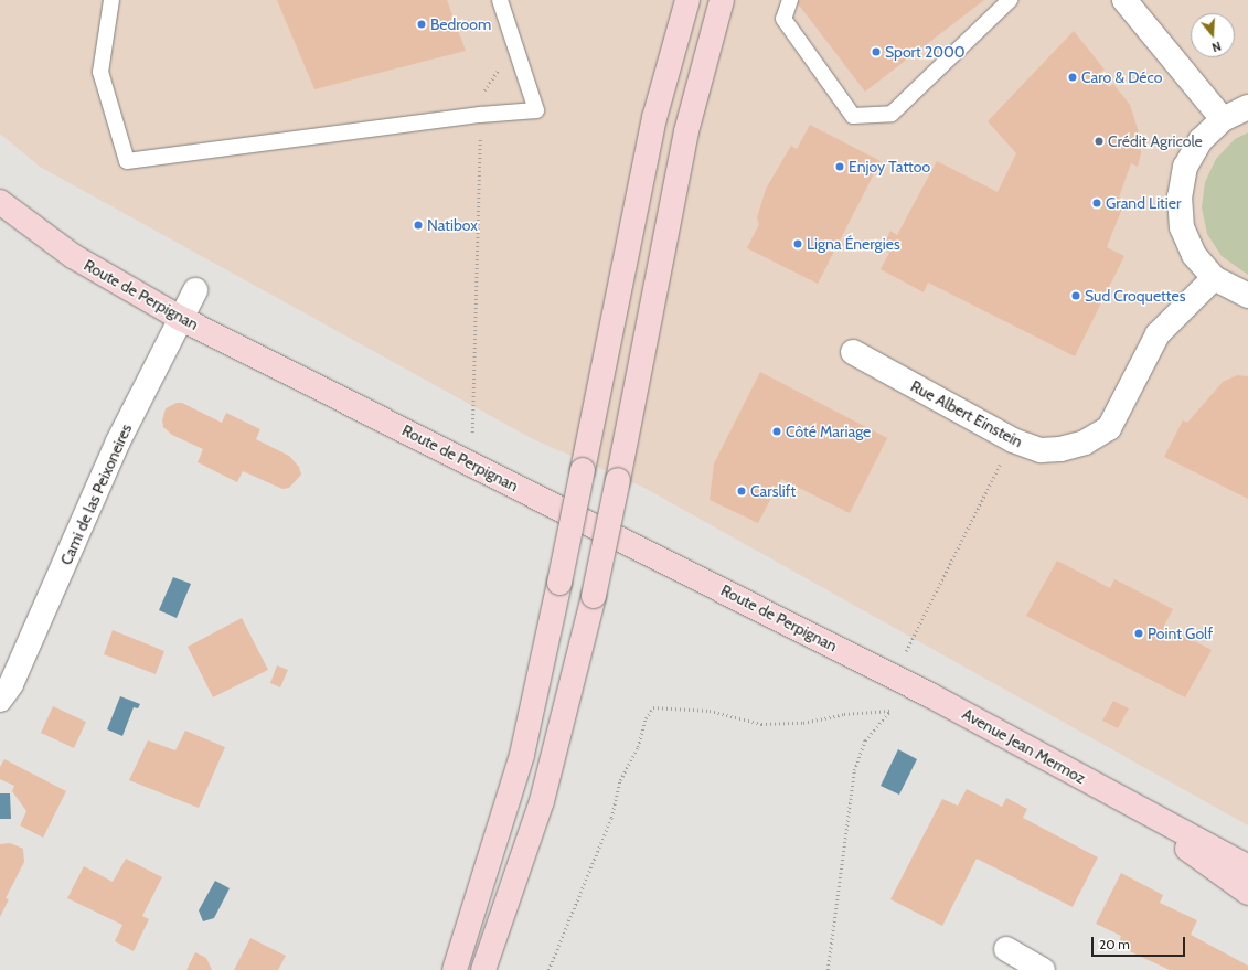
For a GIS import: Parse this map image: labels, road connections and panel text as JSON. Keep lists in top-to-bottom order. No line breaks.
{"streets":{"main road":["Route de Perpignan","Avenue Jean Mermoz"],"street":["Rue Albert Einstein","Cami de las Peixoneires"]},"crossings":[["Route de Perpignan","Cami de las Peixoneires"],["Route de Perpignan","Avenue Jean Mermoz"]],"places":["Bedroom","Sport 2000","Caro & Déco","Crédit Agricole","Enjoy Tattoo","Grand Litier","Natibox","Ligna Énergies","Sud Croquettes","Côté Mariage","Carslift","Point Golf"],"scale_bar":"20 m","north":"bottom"}
